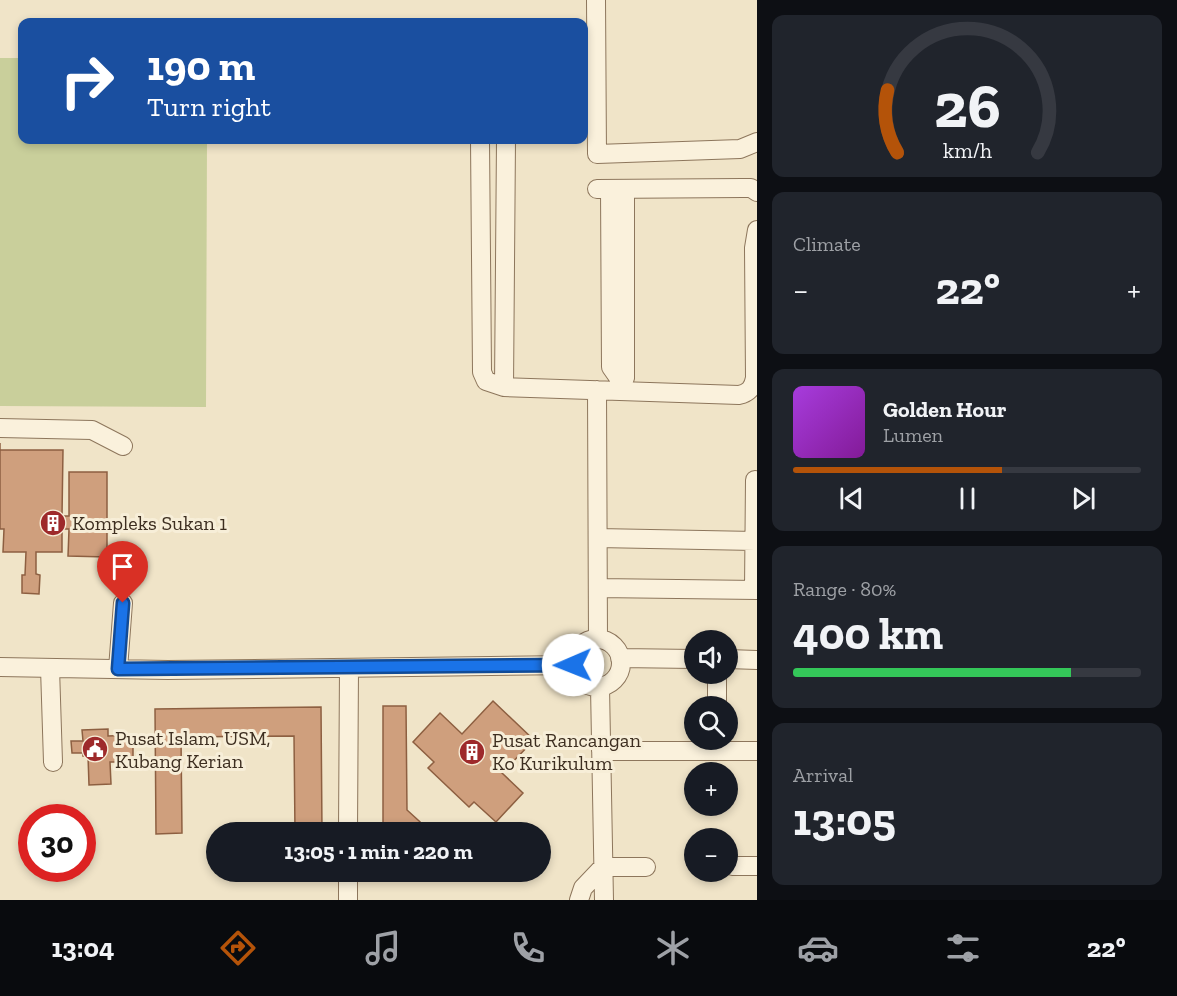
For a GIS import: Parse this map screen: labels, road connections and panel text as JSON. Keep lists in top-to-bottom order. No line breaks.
{"places":{"building":["Kompleks Sukan 1","Pusat Rancangan Ko Kurikulum"],"public building":["Pusat Islam, USM, Kubang Kerian"]},"page":{"turn":["190 m","Turn right"],"tile":["Climate",["Range · 80%","400 km"],["Arrival","13:05"]],"heat":["−","22°","+"],"song":["Golden Hour","Lumen"],"map_buttons":["+","−"],"limit":"30","trip":"13:05 · 1 min · 220 m","tabs":["13:04","22°"],"gauge":["26","km/h"]}}
